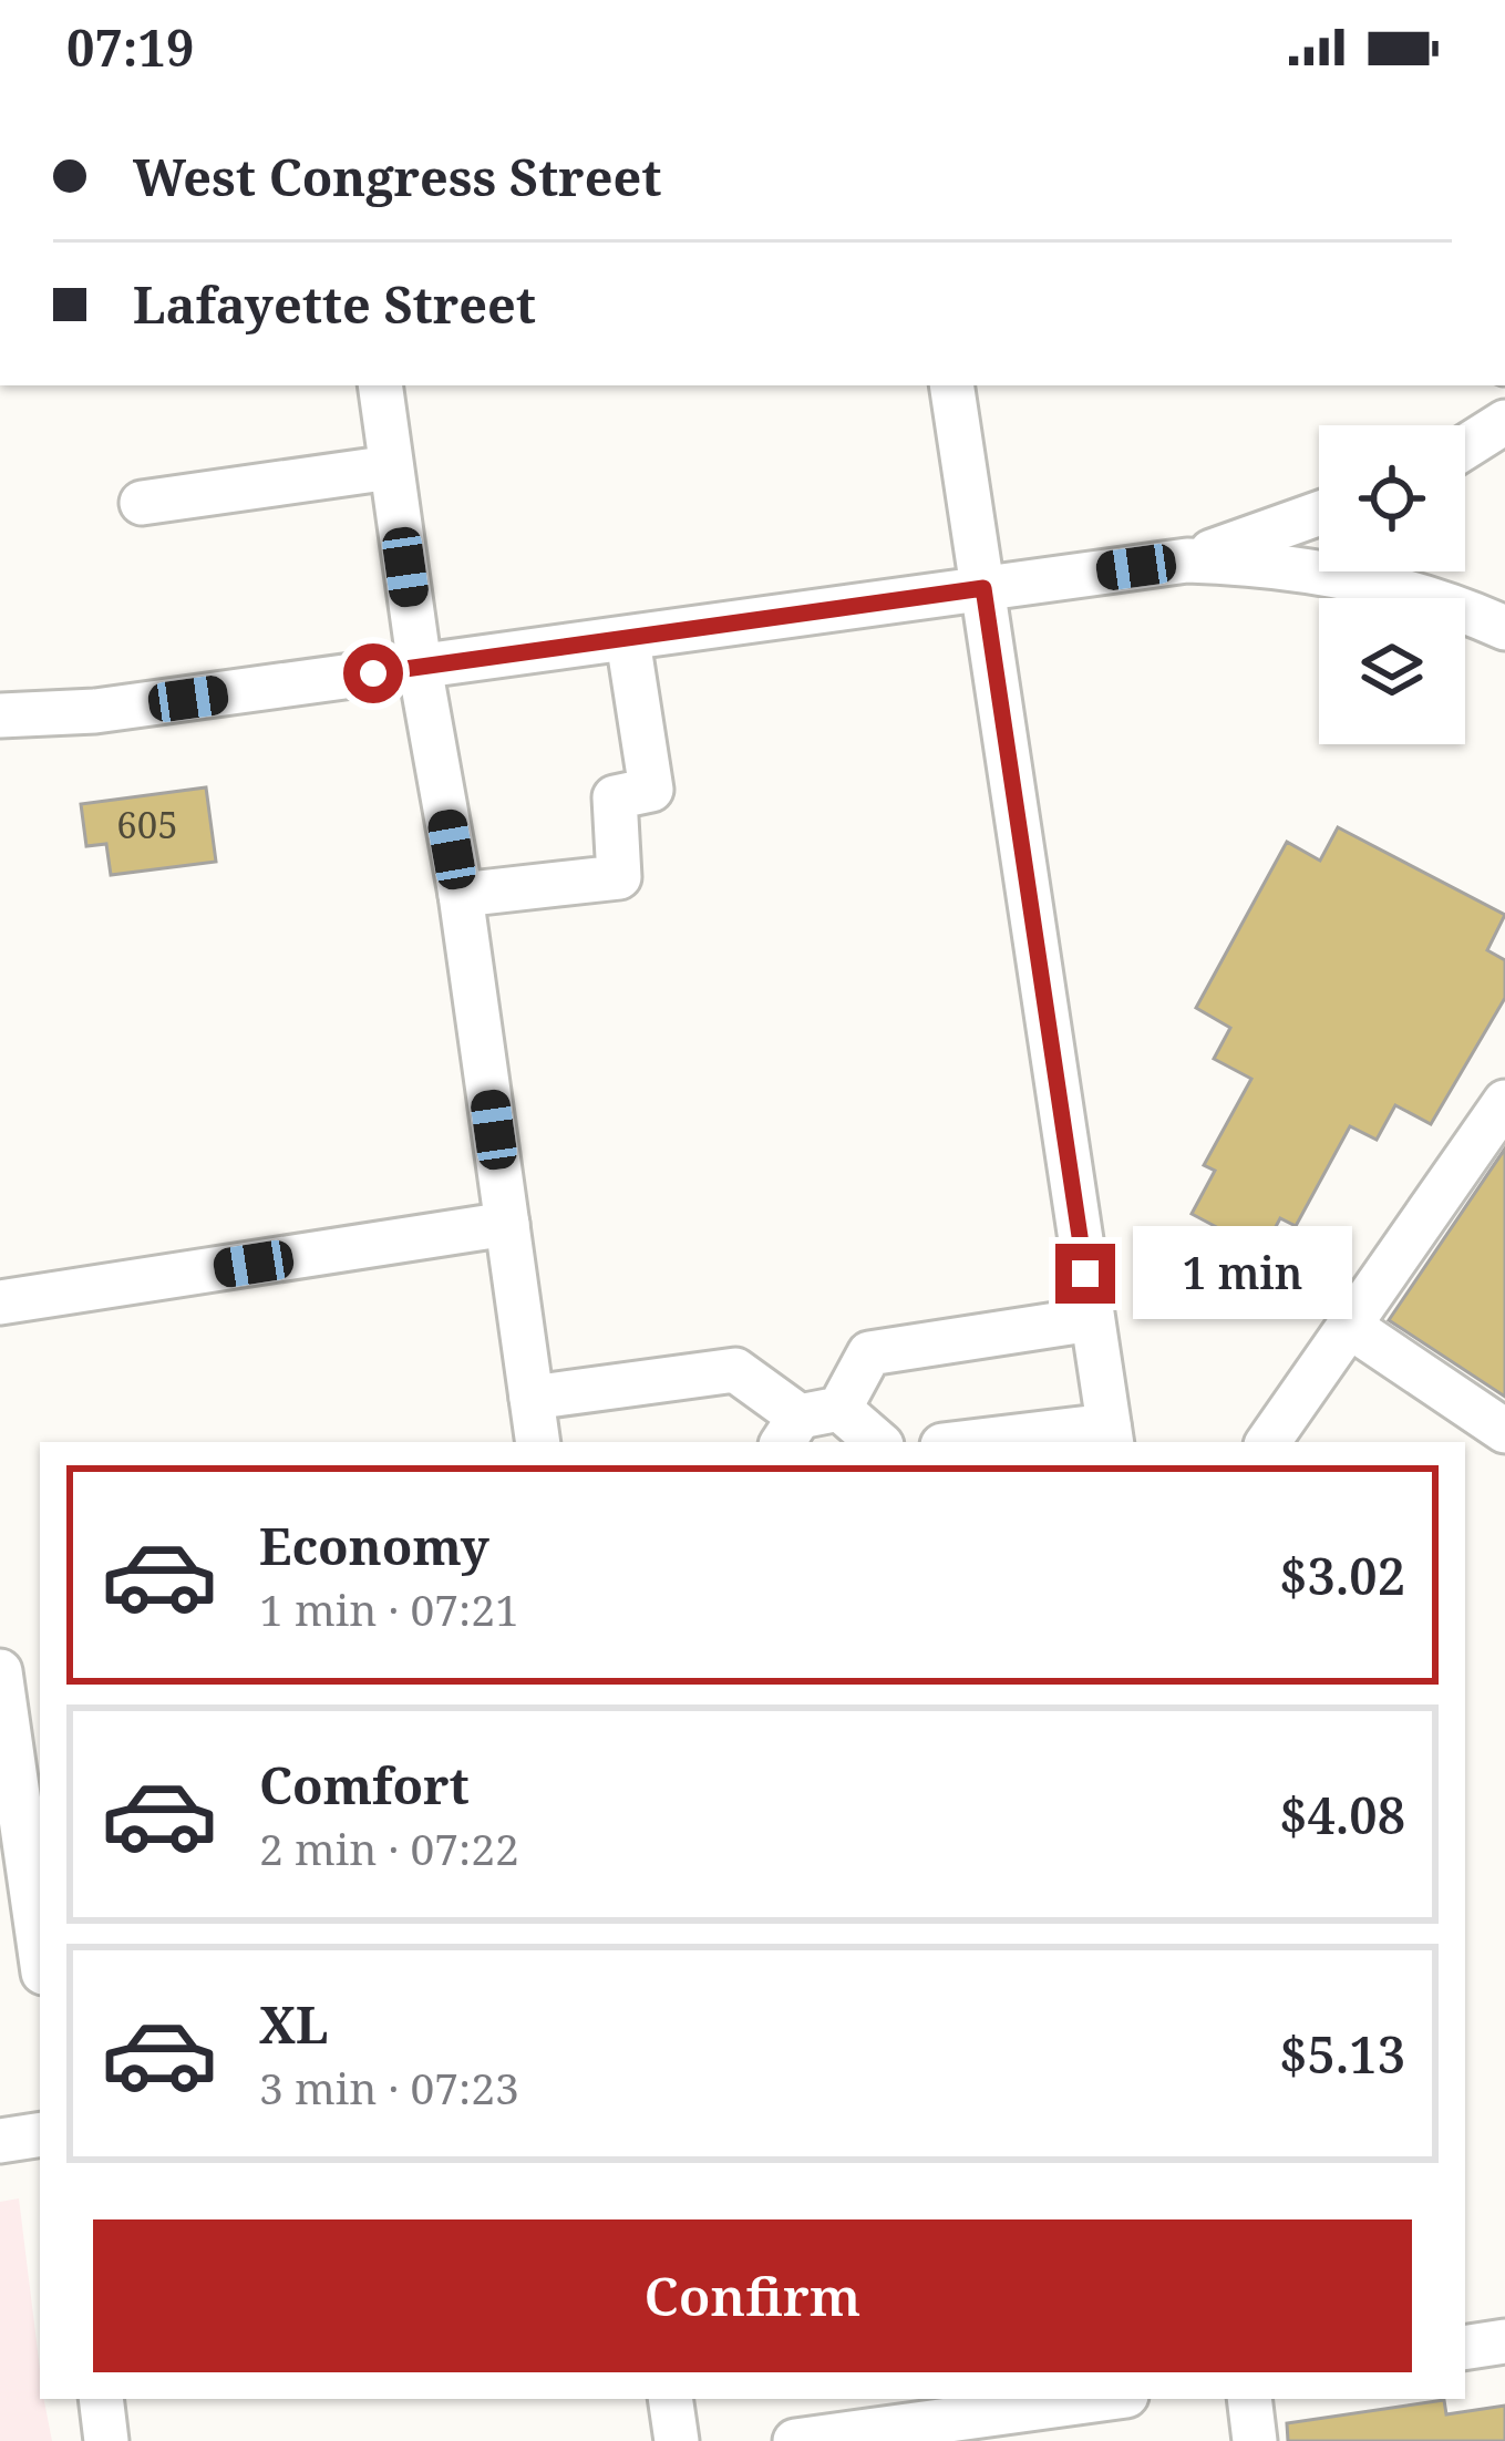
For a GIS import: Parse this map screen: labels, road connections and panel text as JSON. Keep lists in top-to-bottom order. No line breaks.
{"house_numbers":["605"],"page":{"status":"07:19","banner":["West Congress Street","Lafayette Street"],"bubble":"1 min","list":[{"name":"Economy","note":"1 min · 07:21","value":"$3.02"},{"name":"Comfort","note":"2 min · 07:22","value":"$4.08"},{"name":"XL","note":"3 min · 07:23","value":"$5.13"}],"buttons":"Confirm"}}
